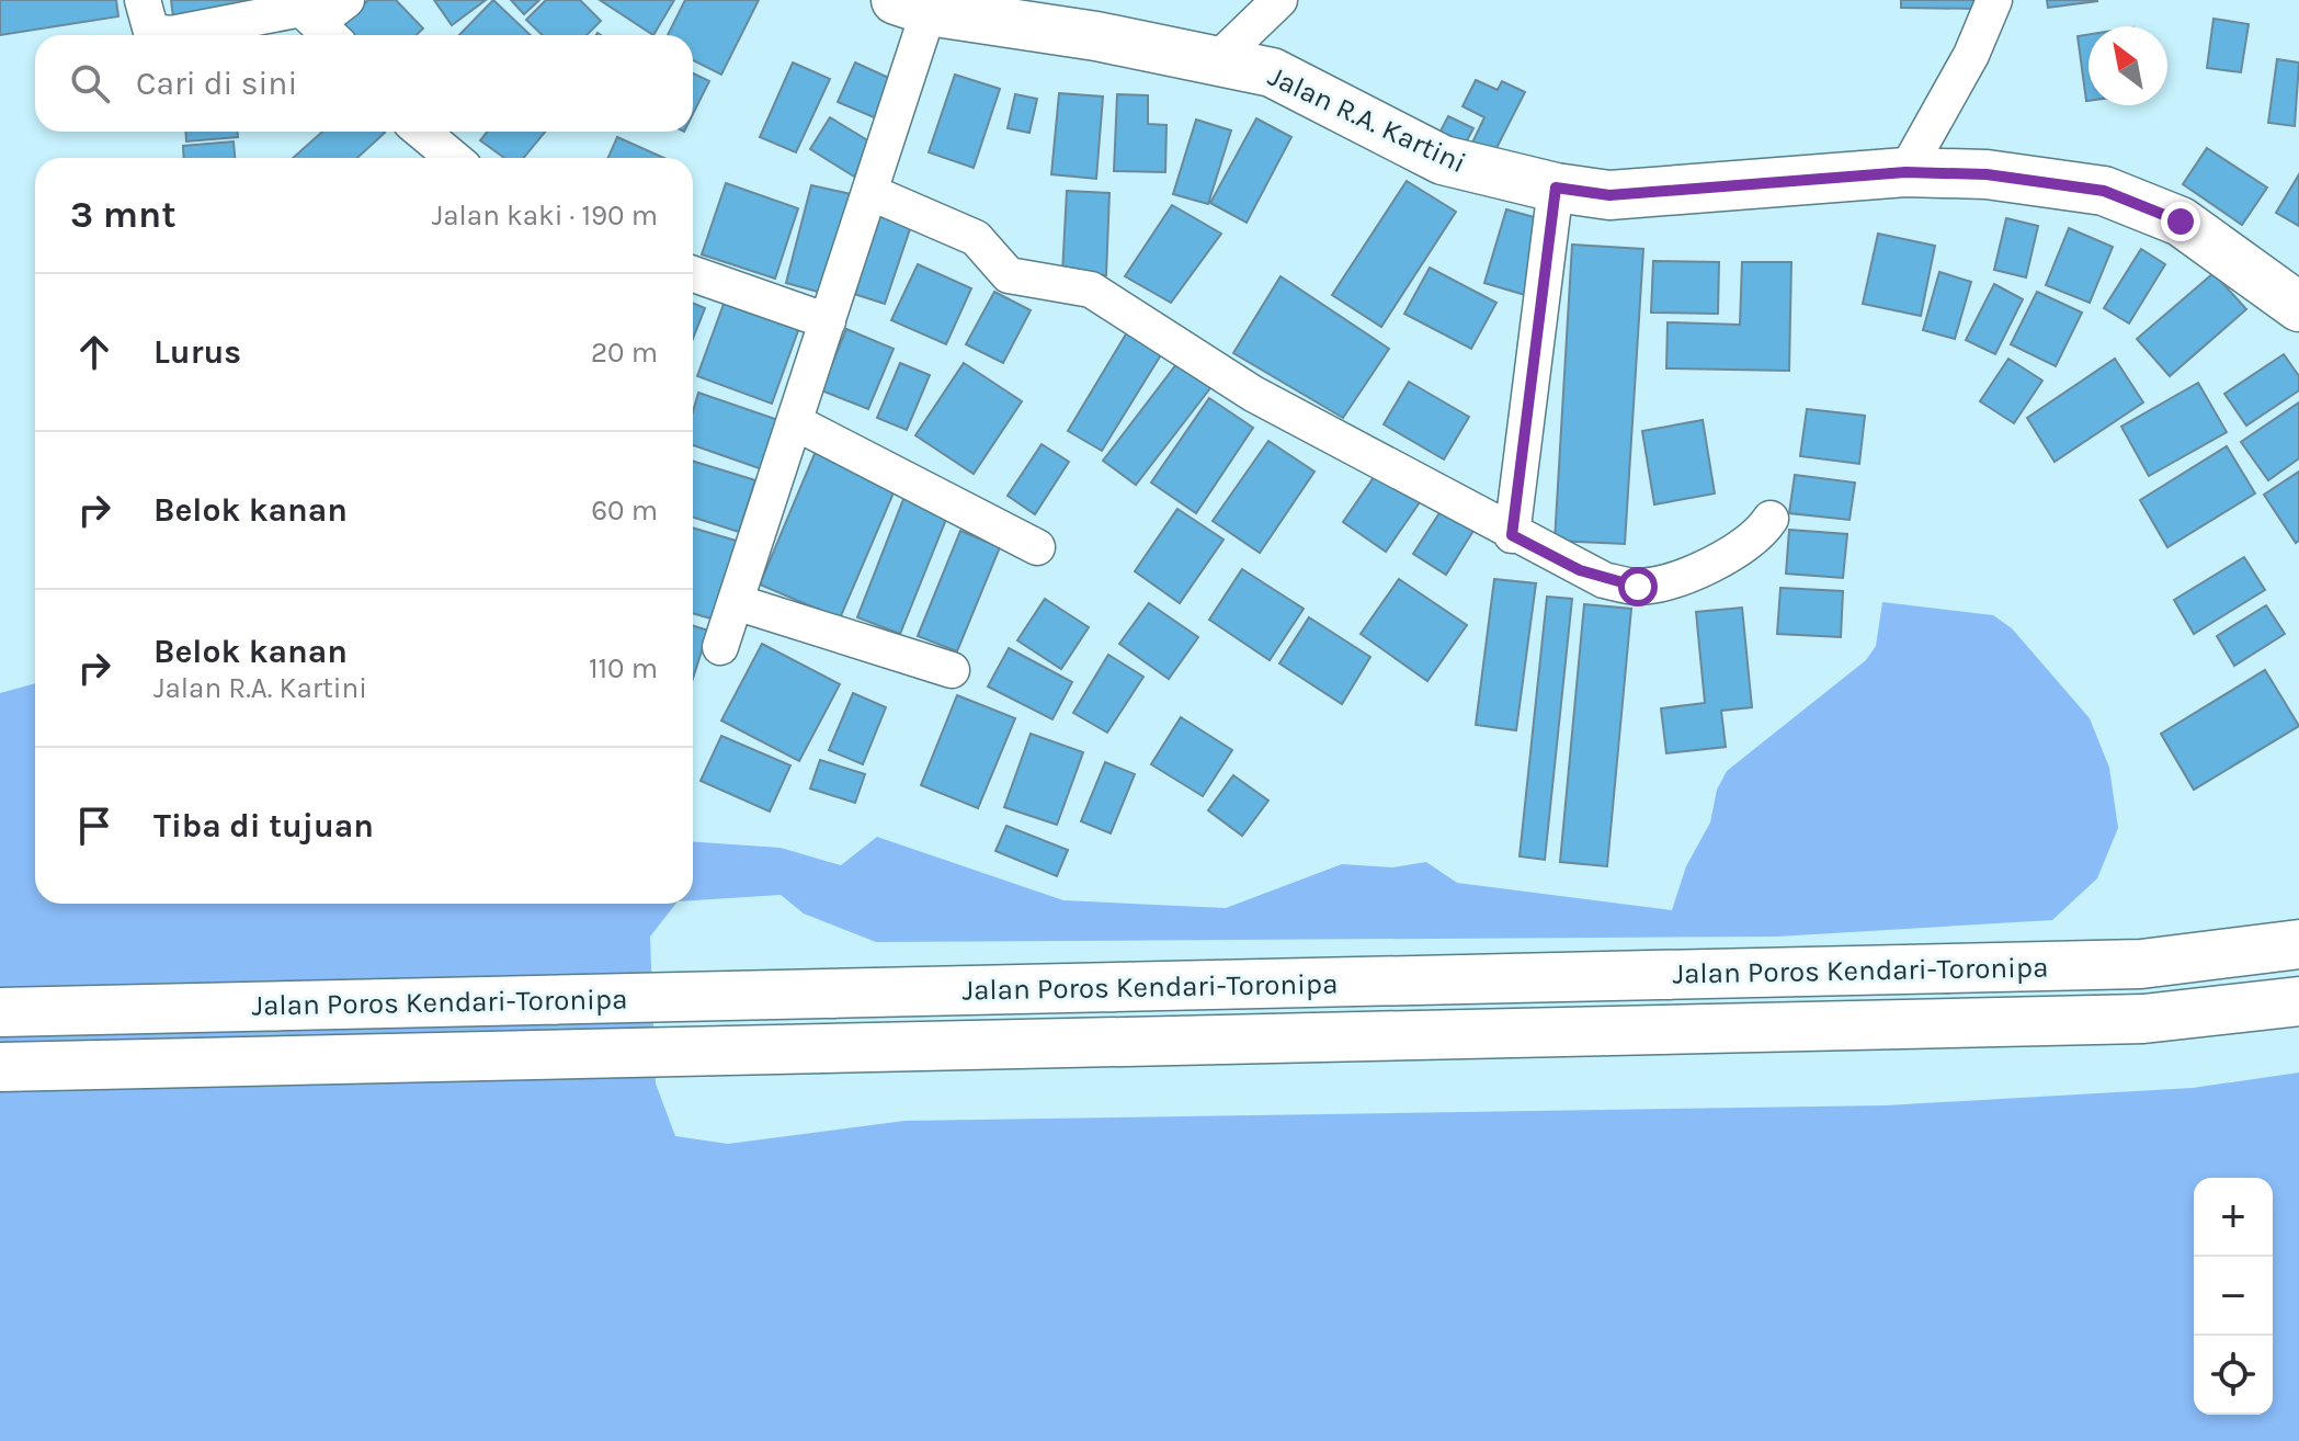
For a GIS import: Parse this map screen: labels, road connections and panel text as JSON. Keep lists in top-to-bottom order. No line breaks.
{"streets":{"main road":["Jalan R.A. Kartini","Jalan Poros Kendari-Toronipa"]},"north":"top left","page":{"search":"Cari di sini","heading":["3 mnt","Jalan kaki · 190 m"],"list":[["Lurus","20 m"],["Belok kanan","60 m"],["Belok kanan","Jalan R.A. Kartini","110 m"],"Tiba di tujuan"],"map_buttons":["+","−"]}}
